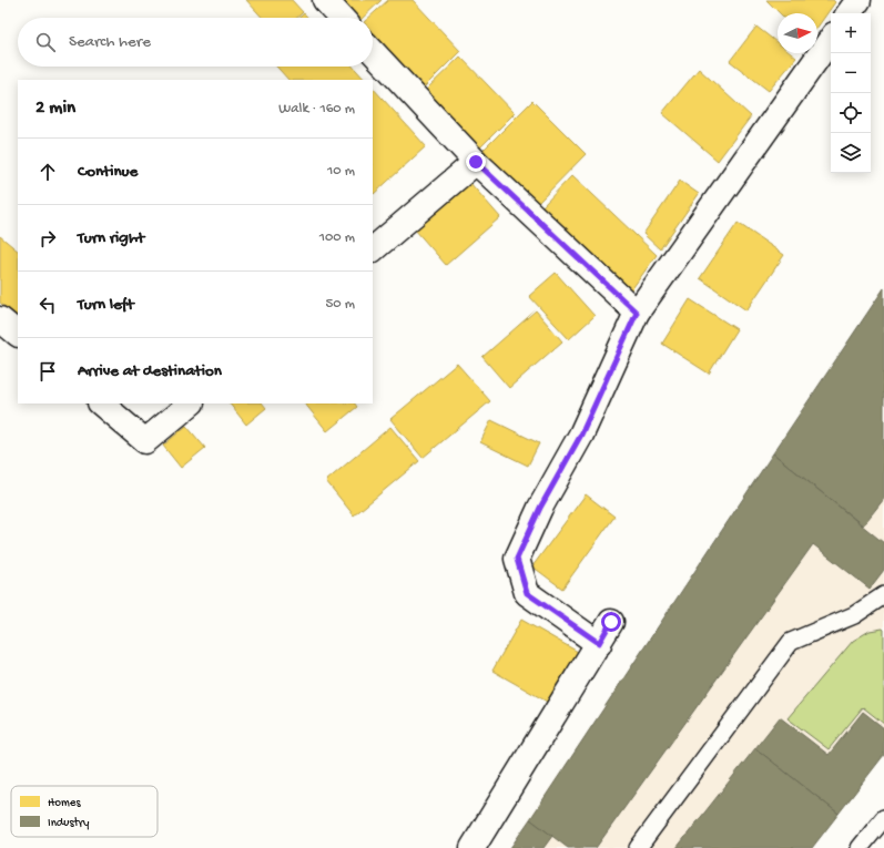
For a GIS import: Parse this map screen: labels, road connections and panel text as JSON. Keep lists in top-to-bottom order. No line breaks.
{"legend":["Homes","Industry"],"north":"right","page":{"map_buttons":["+","−"],"search":"Search here","heading":["2 min","Walk · 160 m"],"list":[["Continue","10 m"],["Turn right","100 m"],["Turn left","50 m"],"Arrive at destination"]}}
